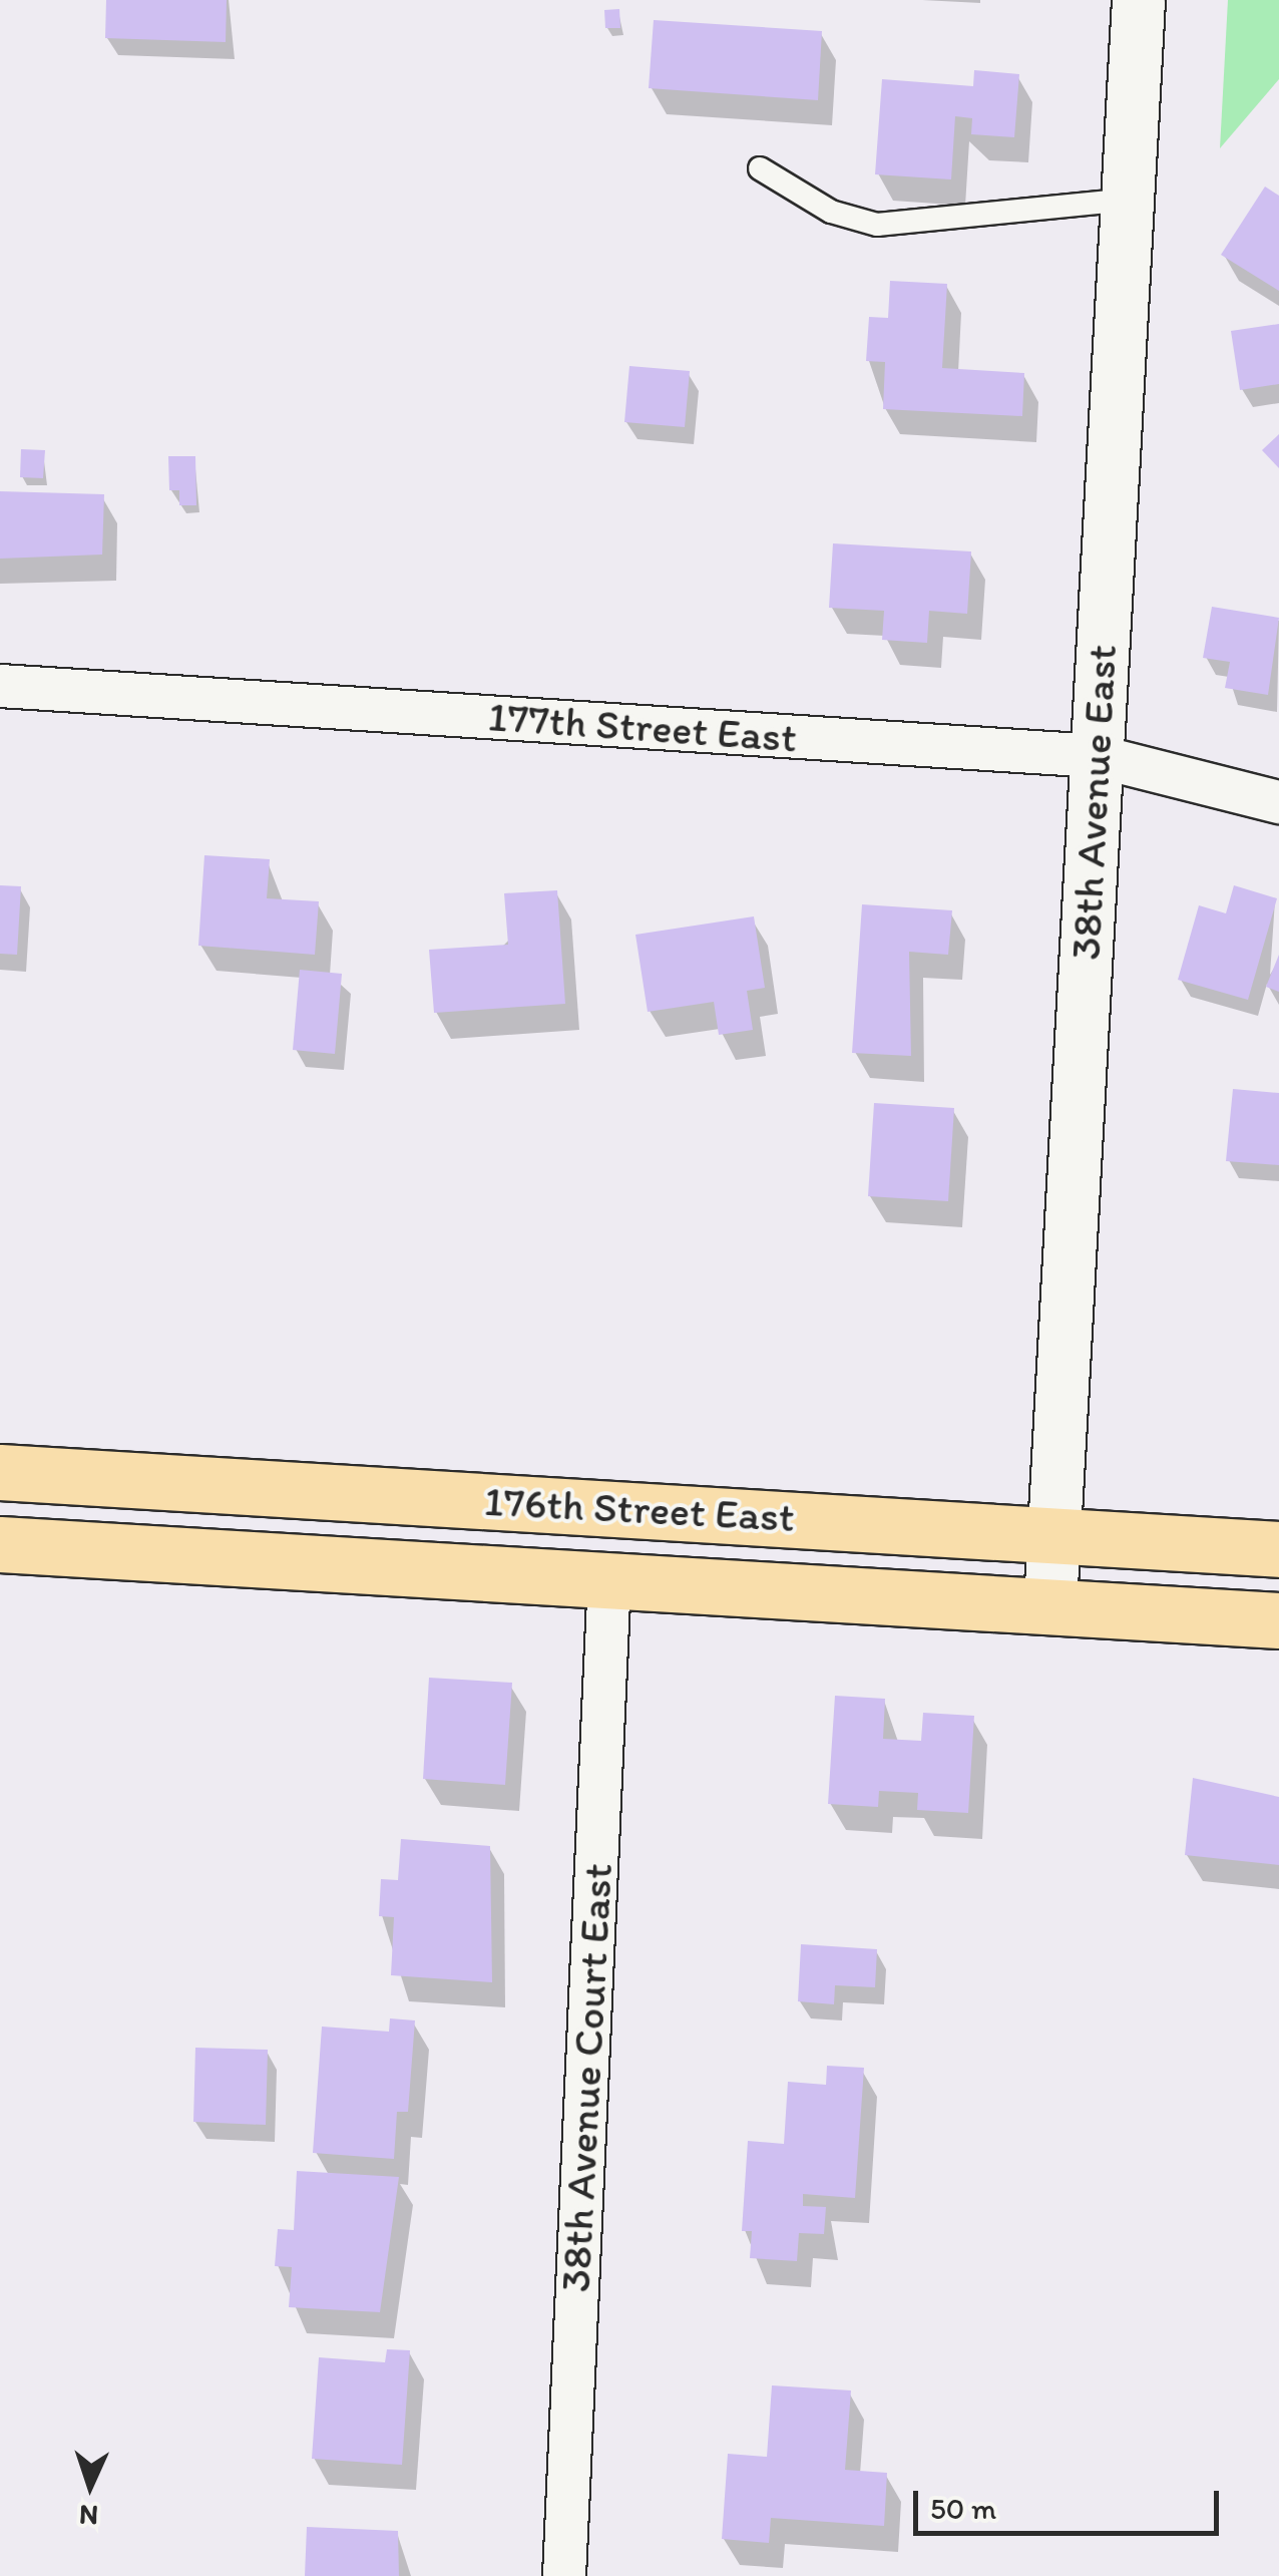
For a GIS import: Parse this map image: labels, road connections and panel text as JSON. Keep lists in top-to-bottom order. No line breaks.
{"streets":{"main road":["176th Street East"],"street":["177th Street East","38th Avenue East","38th Avenue Court East"]},"crossings":[["177th Street East","38th Avenue East"],["38th Avenue East","176th Street East"],["176th Street East","38th Avenue Court East"]],"scale_bar":"50 m","north":"bottom"}
